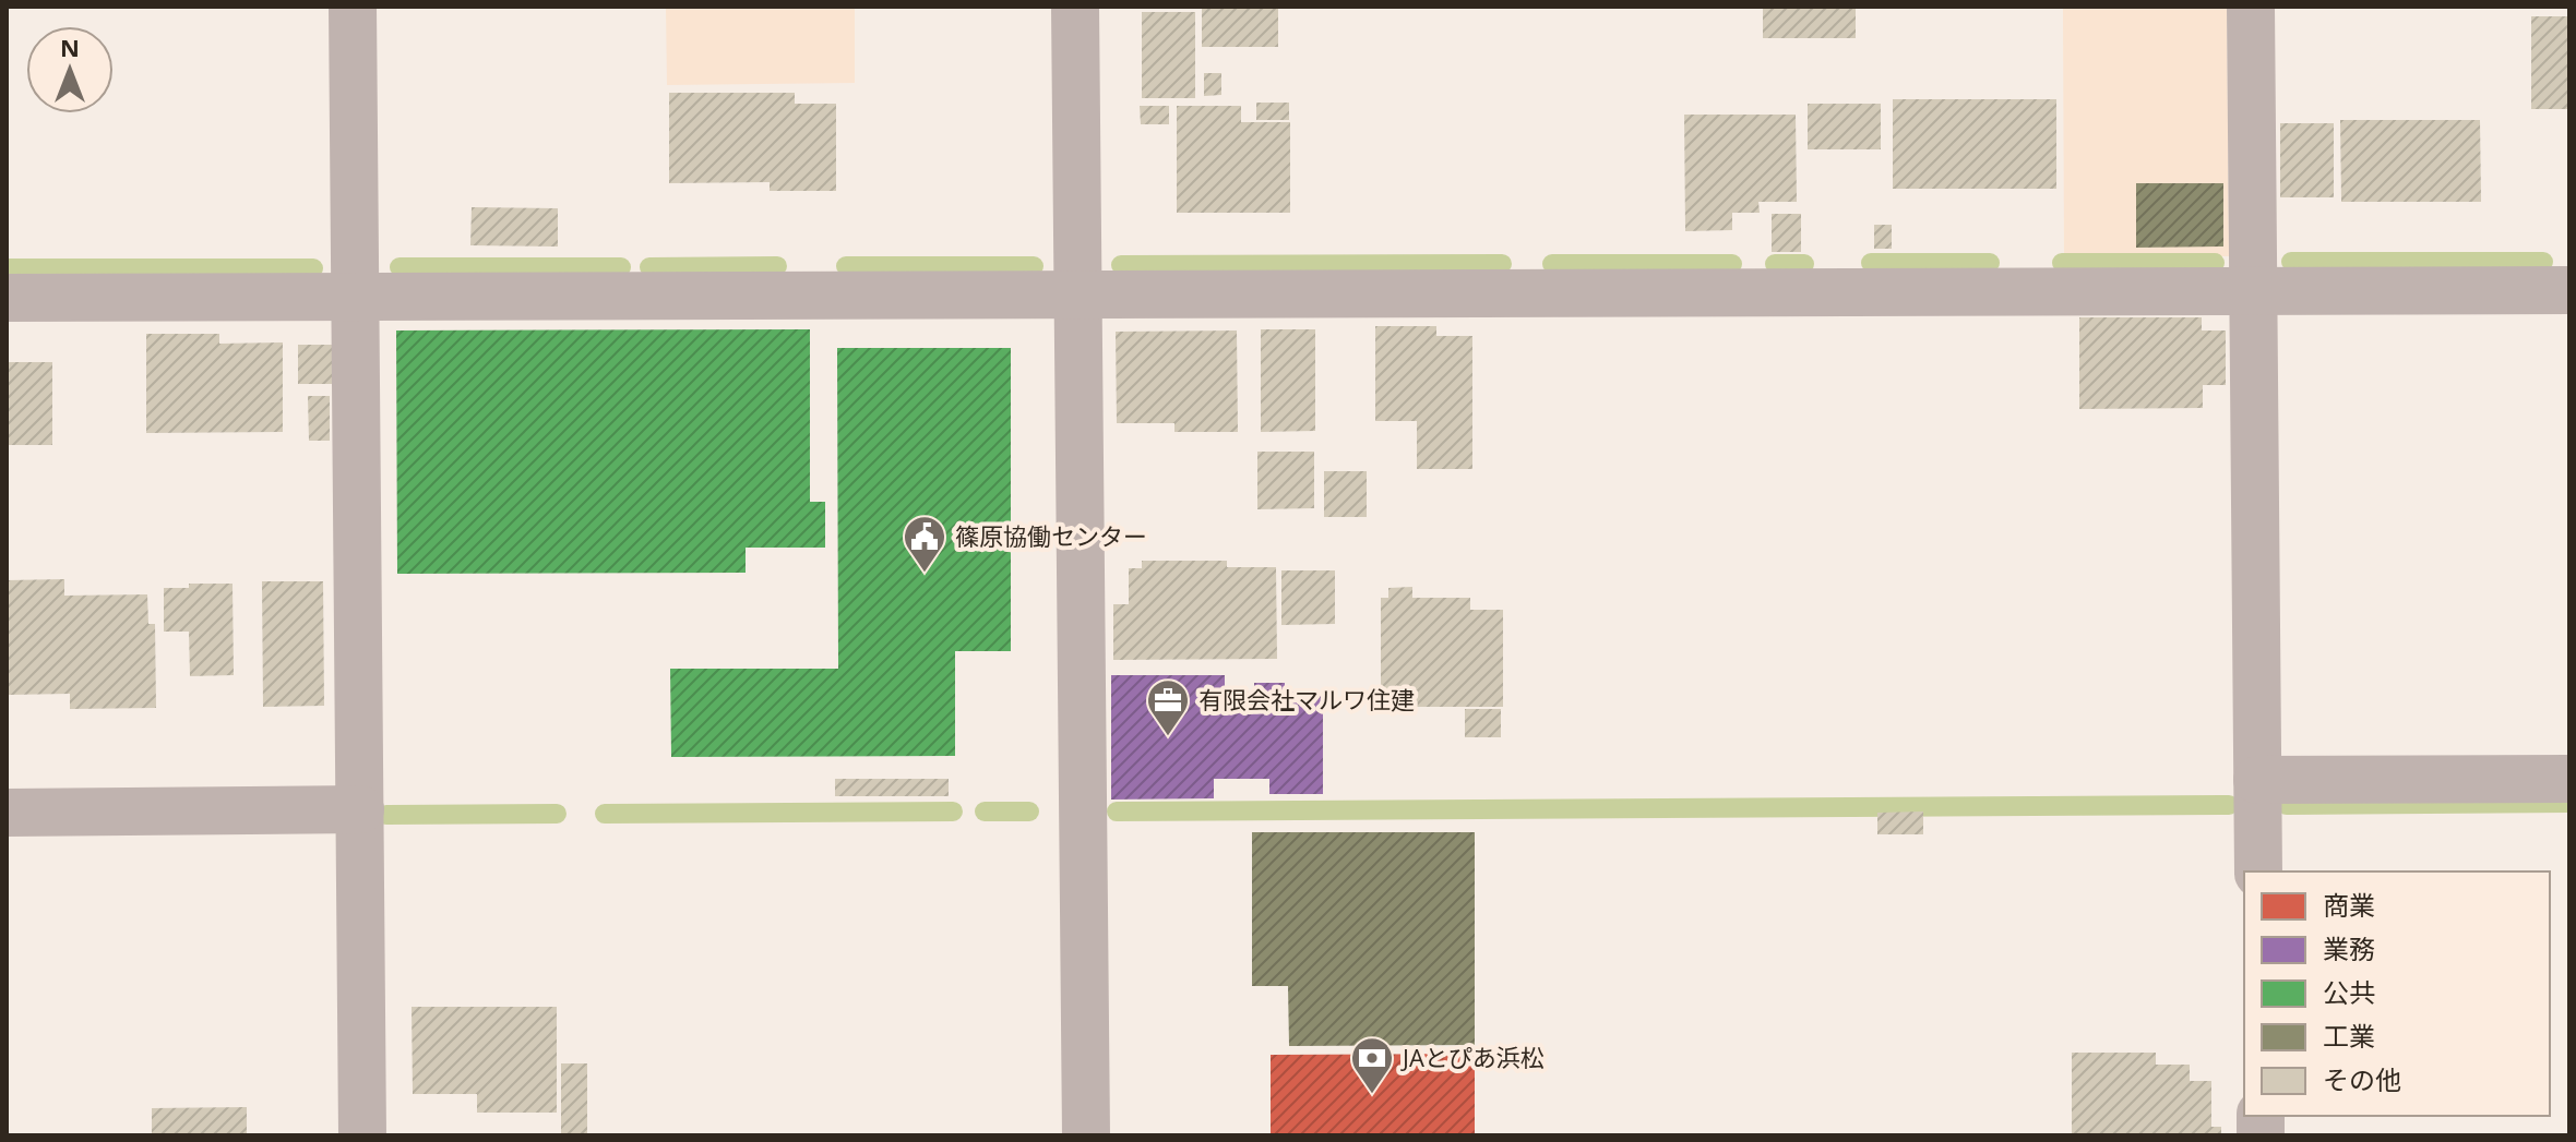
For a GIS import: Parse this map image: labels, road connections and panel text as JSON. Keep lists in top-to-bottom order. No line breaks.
{"places":{"public building":["篠原協働センター"],"office":["有限会社マルワ住建"],"bank":["JAとぴあ浜松"]},"legend":["商業","業務","公共","工業","その他"],"north":"top"}
